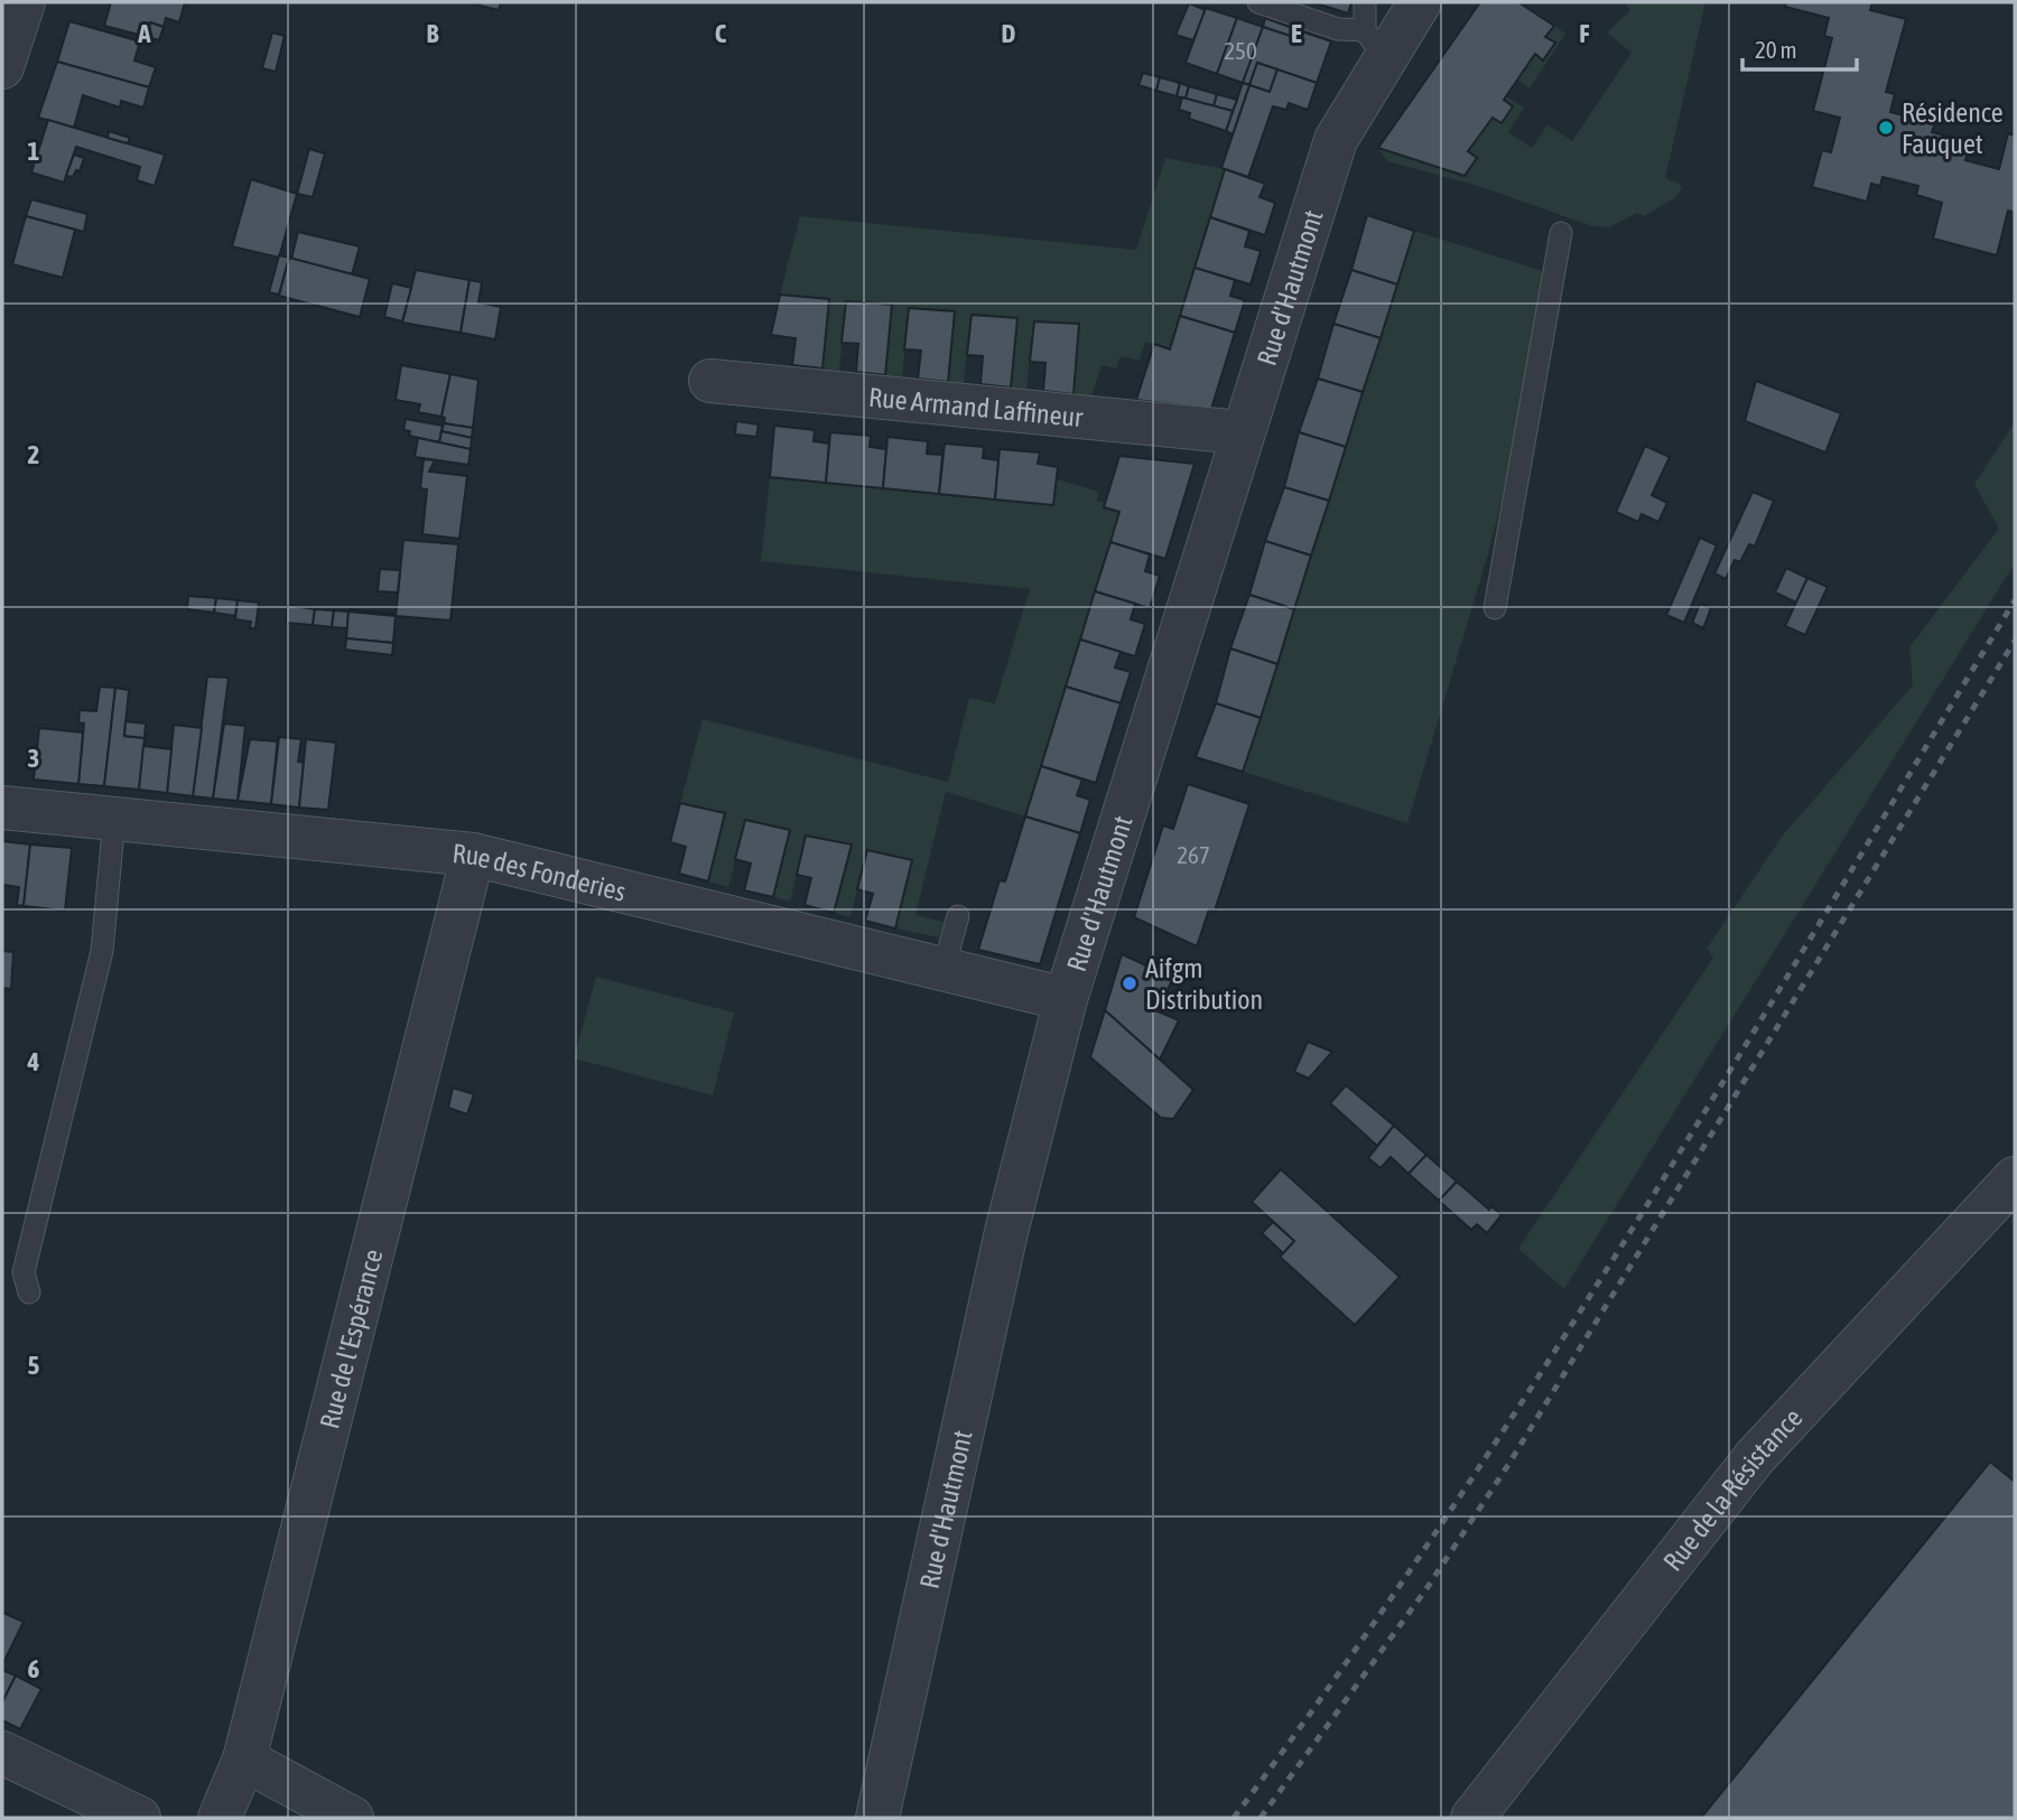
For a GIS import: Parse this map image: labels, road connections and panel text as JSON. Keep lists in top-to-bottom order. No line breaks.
{"streets":{"street":["Rue d'Hautmont","Rue Armand Laffineur","Rue des Fonderies","Rue de l'Espérance","Rue de la Résistance"]},"crossings":[["Rue d'Hautmont","Rue Armand Laffineur"],["Rue d'Hautmont","Rue des Fonderies"],["Rue des Fonderies","Rue de l'Espérance"]],"places":["Résidence Fauquet","Aifgm Distribution"],"house_numbers":["250","267"],"scale_bar":"20 m","grid":{"columns":["A","B","C","D","E","F"],"rows":["1","2","3","4","5","6"]}}
